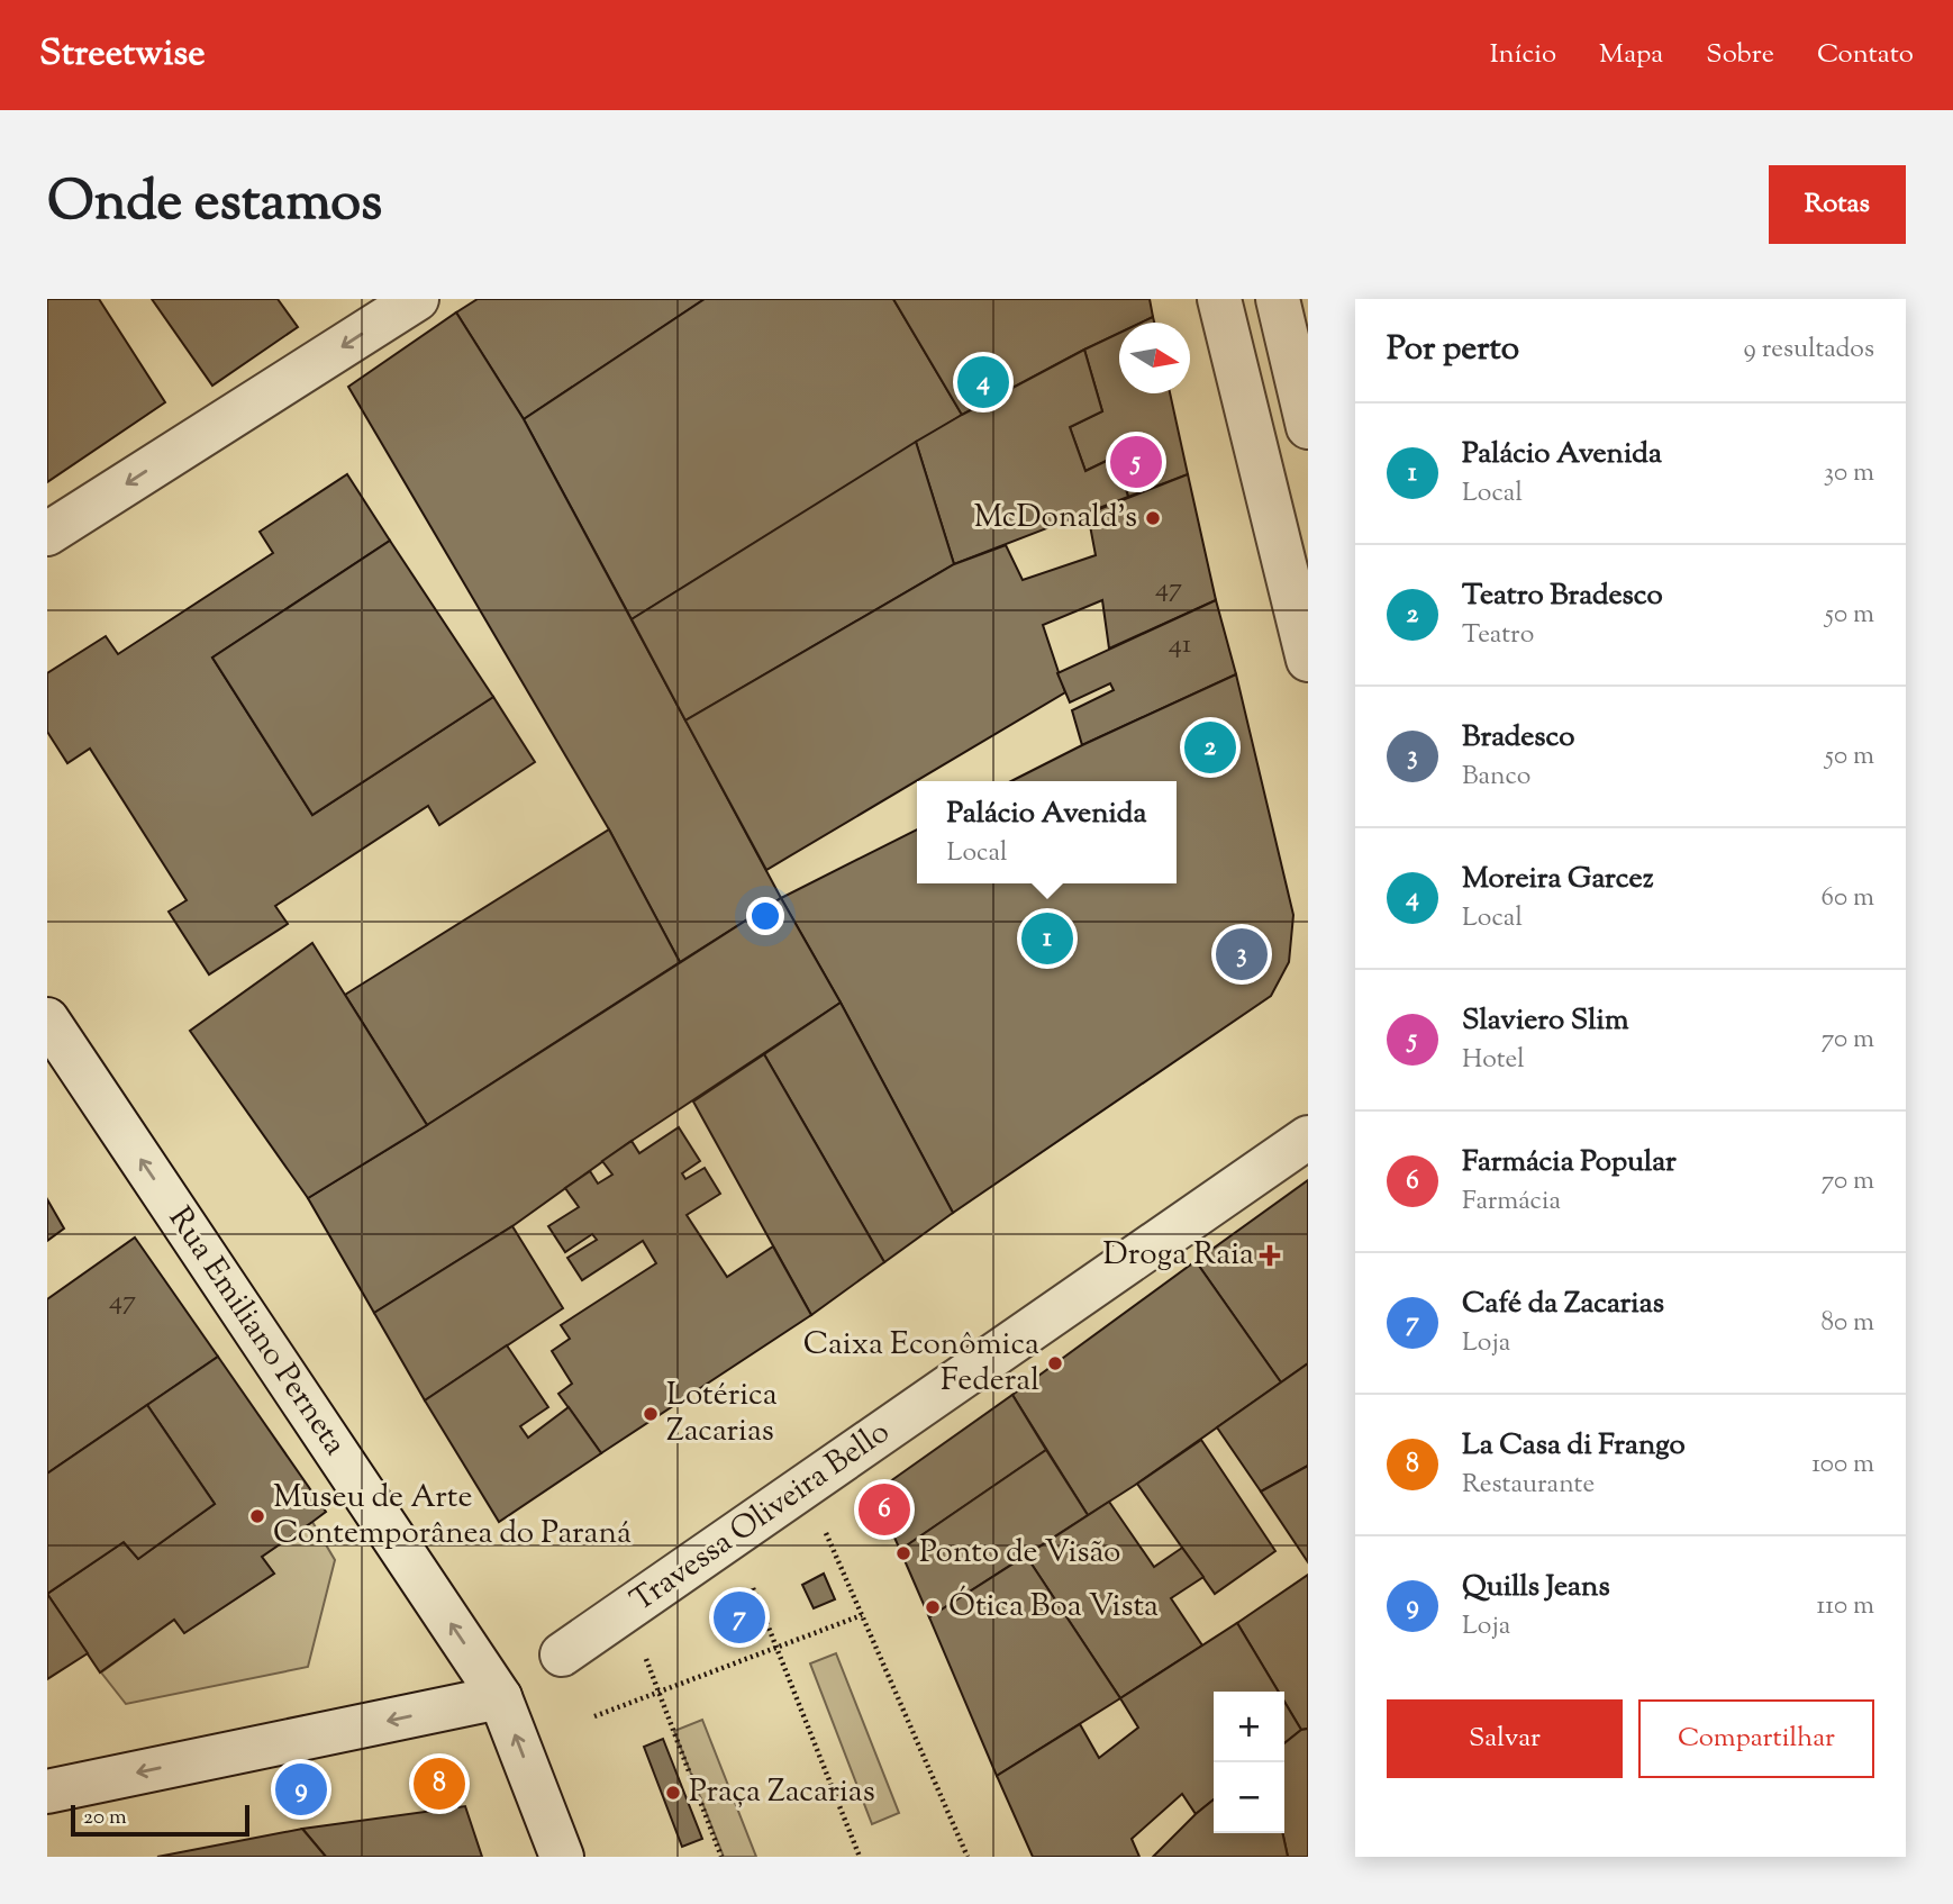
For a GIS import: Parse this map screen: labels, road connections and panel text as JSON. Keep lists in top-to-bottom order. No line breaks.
{"streets":{"street":["Rua Emiliano Perneta","Travessa Oliveira Bello"]},"one_way":["Rua Emiliano Perneta"],"places":{"other":["McDonald's","Caixa Econômica Federal","Lotérica Zacarias","Museu de Arte Contemporânea do Paraná","Ponto de Visão","Ótica Boa Vista","Praça Zacarias"],"health":["Droga Raia"]},"house_numbers":["47","41","47"],"scale_bar":"20 m","north":"right","page":{"header":"Streetwise","nav":["Início","Mapa","Sobre","Contato"],"title":"Onde estamos","buttons":["Rotas",["Salvar","Compartilhar"]],"heading":["Por perto","9 resultados"],"pins":["4","5","2","1","3","6","7","8","9"],"list":[{"mark":"1","name":"Palácio Avenida","note":"Local","value":"30 m"},{"mark":"2","name":"Teatro Bradesco","note":"Teatro","value":"50 m"},{"mark":"3","name":"Bradesco","note":"Banco","value":"50 m"},{"mark":"4","name":"Moreira Garcez","note":"Local","value":"60 m"},{"mark":"5","name":"Slaviero Slim","note":"Hotel","value":"70 m"},{"mark":"6","name":"Farmácia Popular","note":"Farmácia","value":"70 m"},{"mark":"7","name":"Café da Zacarias","note":"Loja","value":"80 m"},{"mark":"8","name":"La Casa di Frango","note":"Restaurante","value":"100 m"},{"mark":"9","name":"Quills Jeans","note":"Loja","value":"110 m"}],"popup":["Palácio Avenida","Local"],"map_buttons":["+","−"],"scale":"20 m"}}
